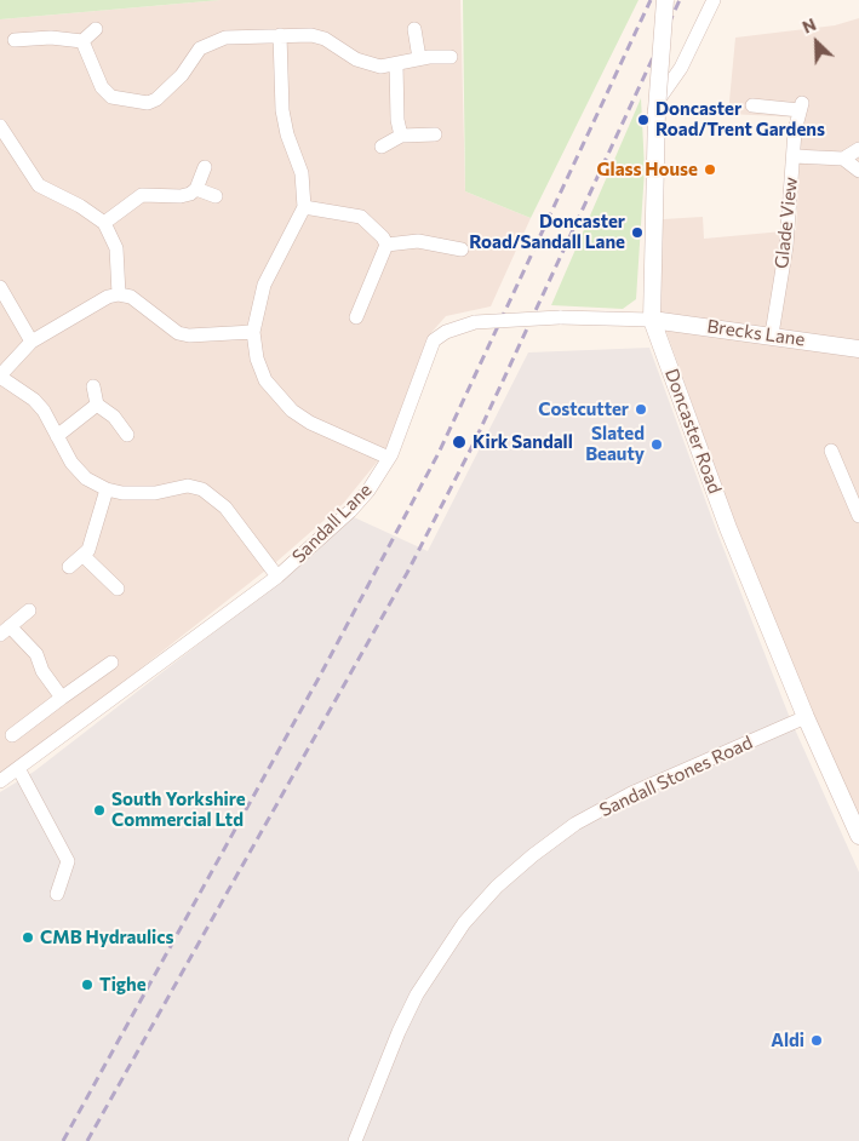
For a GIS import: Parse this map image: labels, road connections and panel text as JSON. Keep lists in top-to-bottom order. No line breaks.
{"streets":{"street":["Glade View","Brecks Lane","Doncaster Road","Sandall Lane","Sandall Stones Road"]},"crossings":[["Glade View","Brecks Lane"],["Brecks Lane","Doncaster Road"],["Brecks Lane","Sandall Lane"],["Doncaster Road","Sandall Lane"],["Doncaster Road","Sandall Stones Road"]],"places":["Doncaster Road/Trent Gardens","Glass House","Doncaster Road/Sandall Lane","Costcutter","Kirk Sandall","Slated Beauty","South Yorkshire Commercial Ltd","CMB Hydraulics","Tighe","Aldi"],"north":"top left"}
